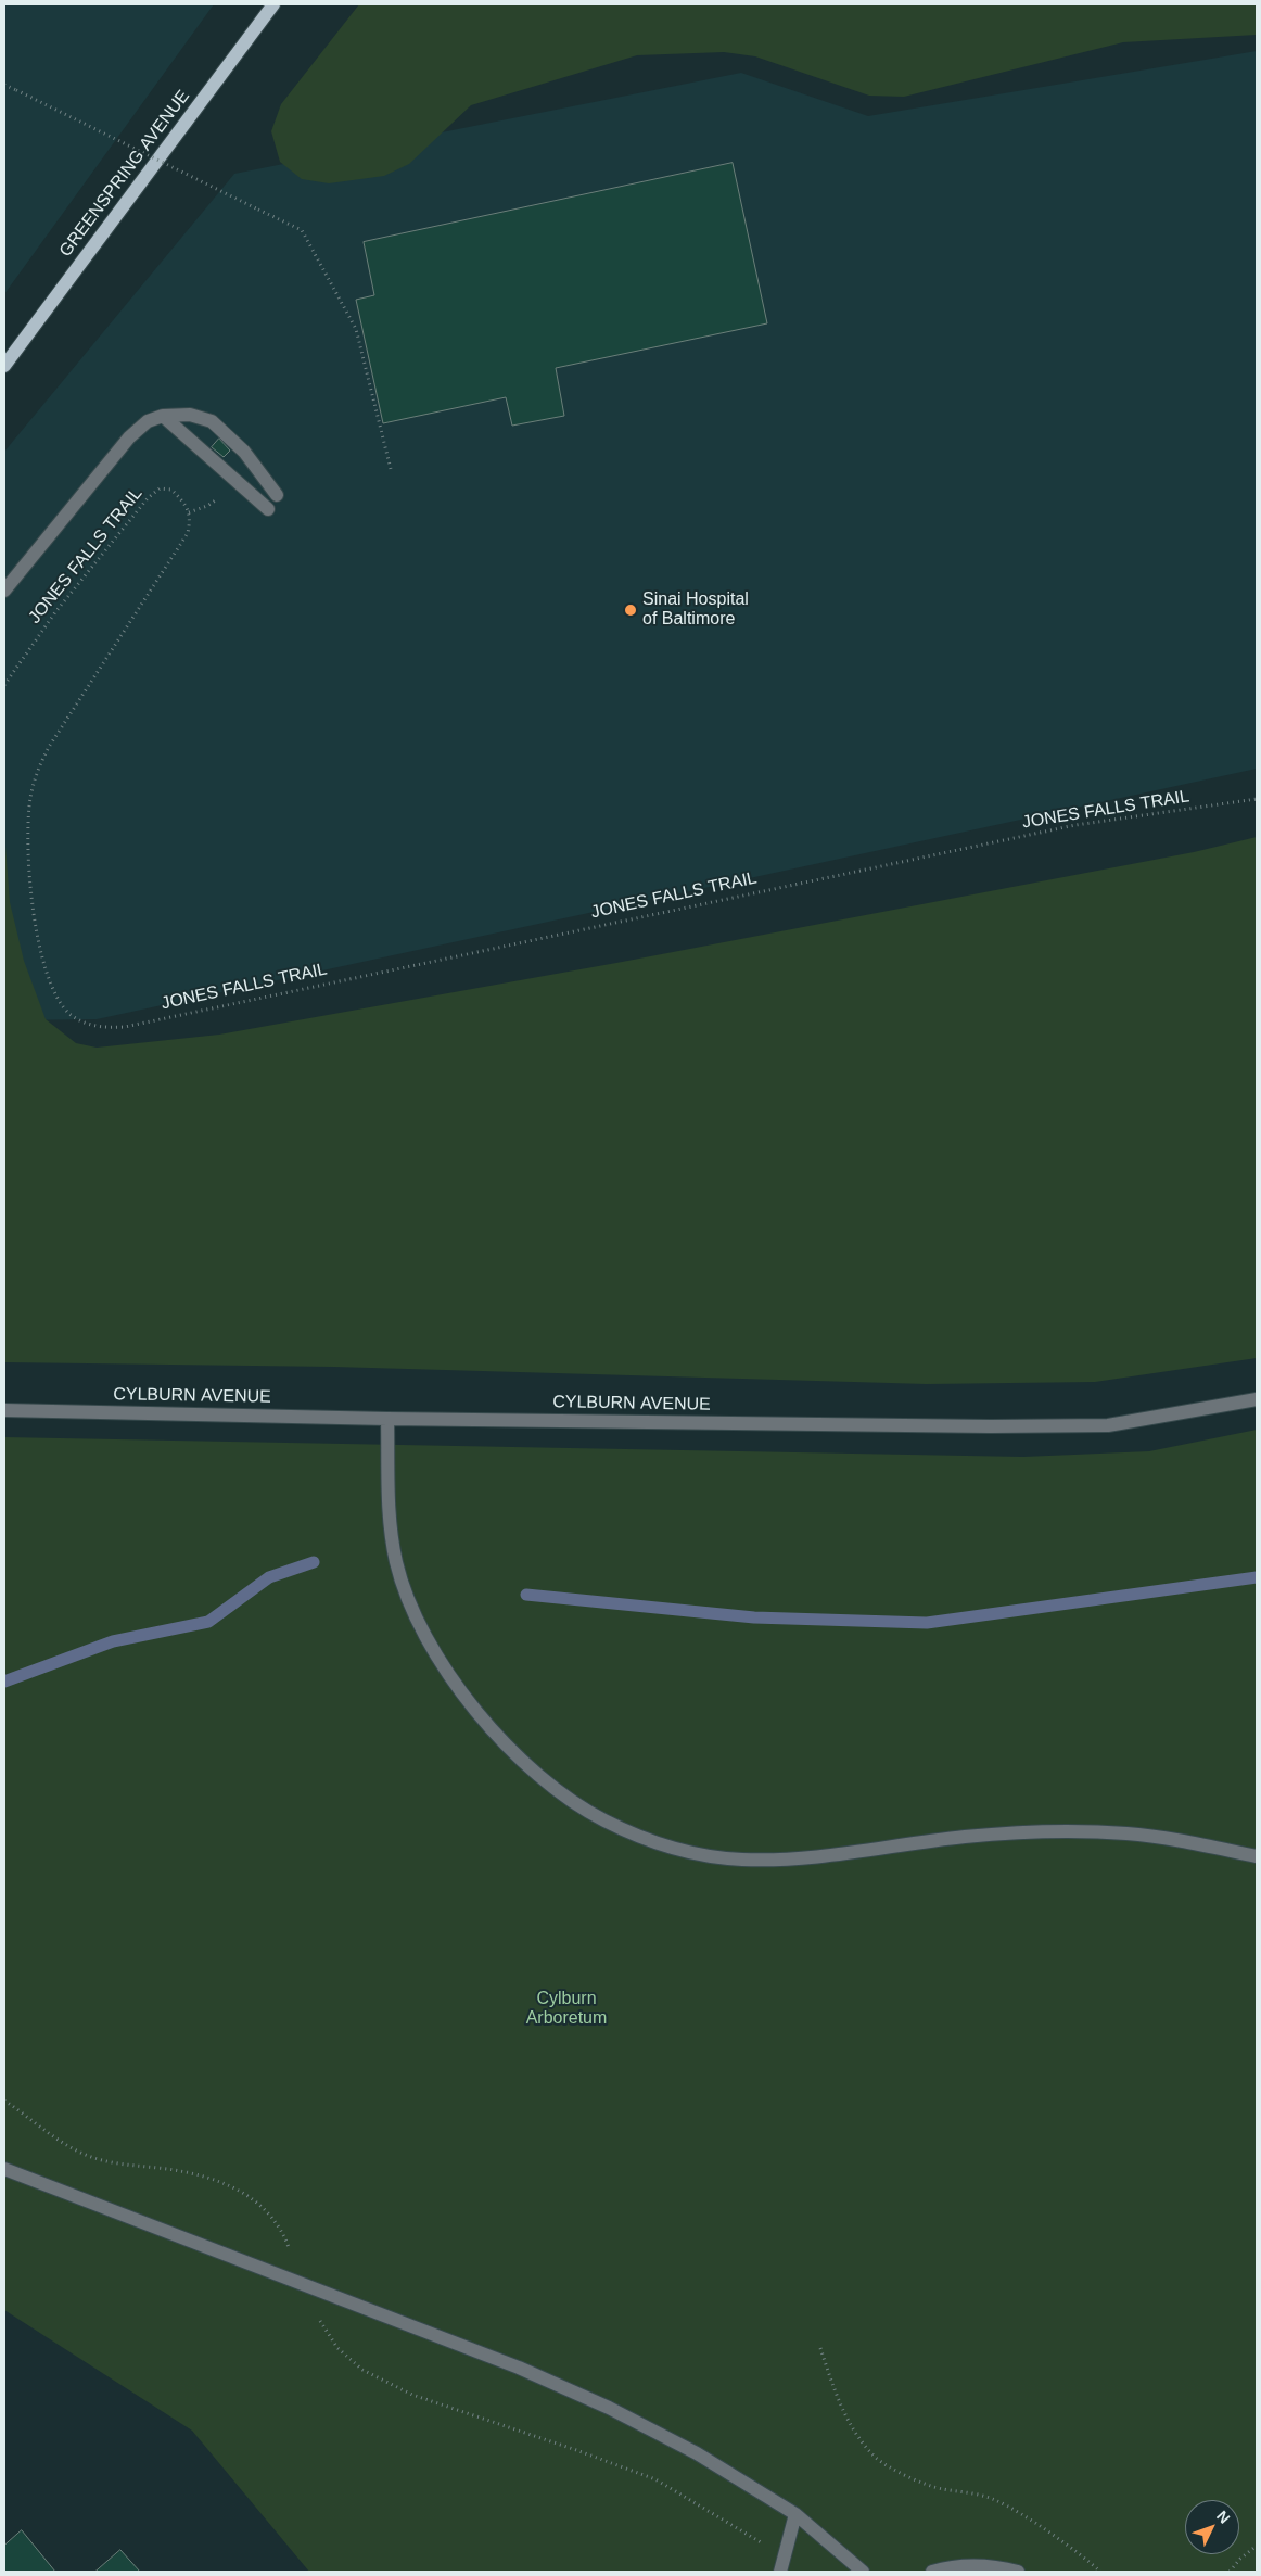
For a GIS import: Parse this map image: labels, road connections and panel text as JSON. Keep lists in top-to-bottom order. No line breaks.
{"streets":{"main road":["GREENSPRING AVENUE"],"street":["CYLBURN AVENUE"],"path":["JONES FALLS TRAIL"]},"parks":["Cylburn Arboretum"],"places":["Sinai Hospital of Baltimore"],"north":"top right"}
